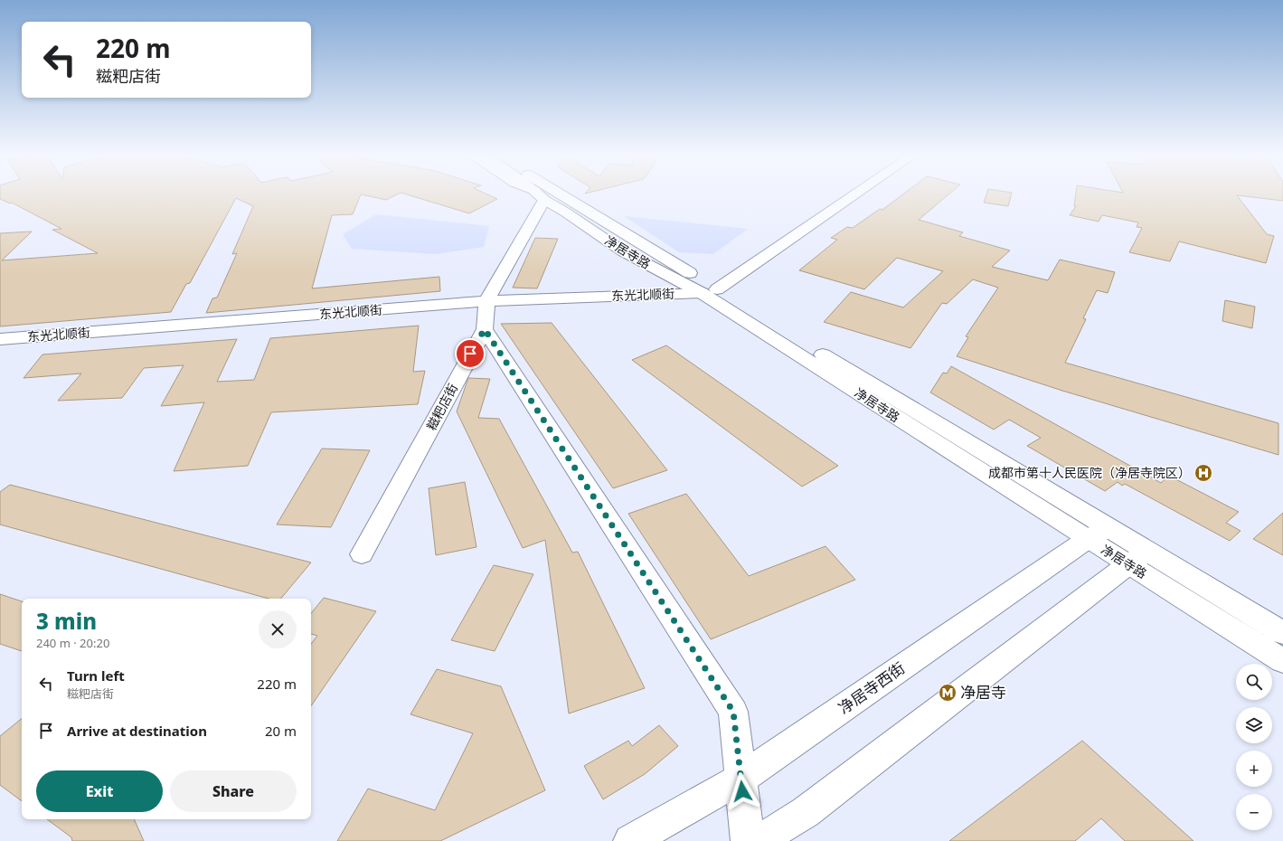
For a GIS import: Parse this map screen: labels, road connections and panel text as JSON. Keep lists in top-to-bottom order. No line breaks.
{"streets":{"main road":["净居寺路","东光北顺街","糍粑店街","净居寺西街"]},"crossings":[["净居寺路","东光北顺街"],["净居寺路","糍粑店街"],["净居寺路","净居寺西街"],["东光北顺街","糍粑店街"]],"places":{"hospital":["成都市第十人民医院（净居寺院区）"],"metro station":["净居寺"]},"page":{"turn":["220 m","糍粑店街"],"heading":["3 min","240 m · 20:20"],"list":[{"name":"Turn left","note":"糍粑店街","value":"220 m"},{"name":"Arrive at destination","value":"20 m"}],"map_buttons":["+","−"],"buttons":["Exit","Share"]}}
